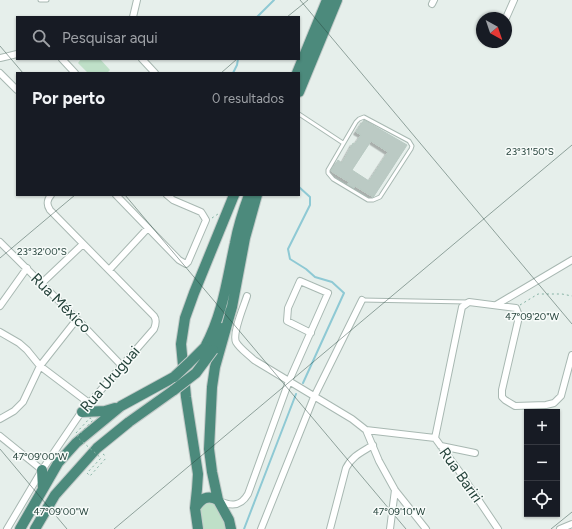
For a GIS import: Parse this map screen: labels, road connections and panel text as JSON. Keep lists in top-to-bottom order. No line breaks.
{"streets":{"street":["Rua México","Rua Uruguai","Rua Bariri"]},"crossings":[["Rua México","Rua Uruguai"]],"north":"bottom right","page":{"search":"Pesquisar aqui","heading":["Por perto","0 resultados"],"map_buttons":["+","−"]},"coordinates":["23°31'50\"S","23°32'00\"S","47°09'20\"W","47°09'00\"W","47°09'10\"W"]}
